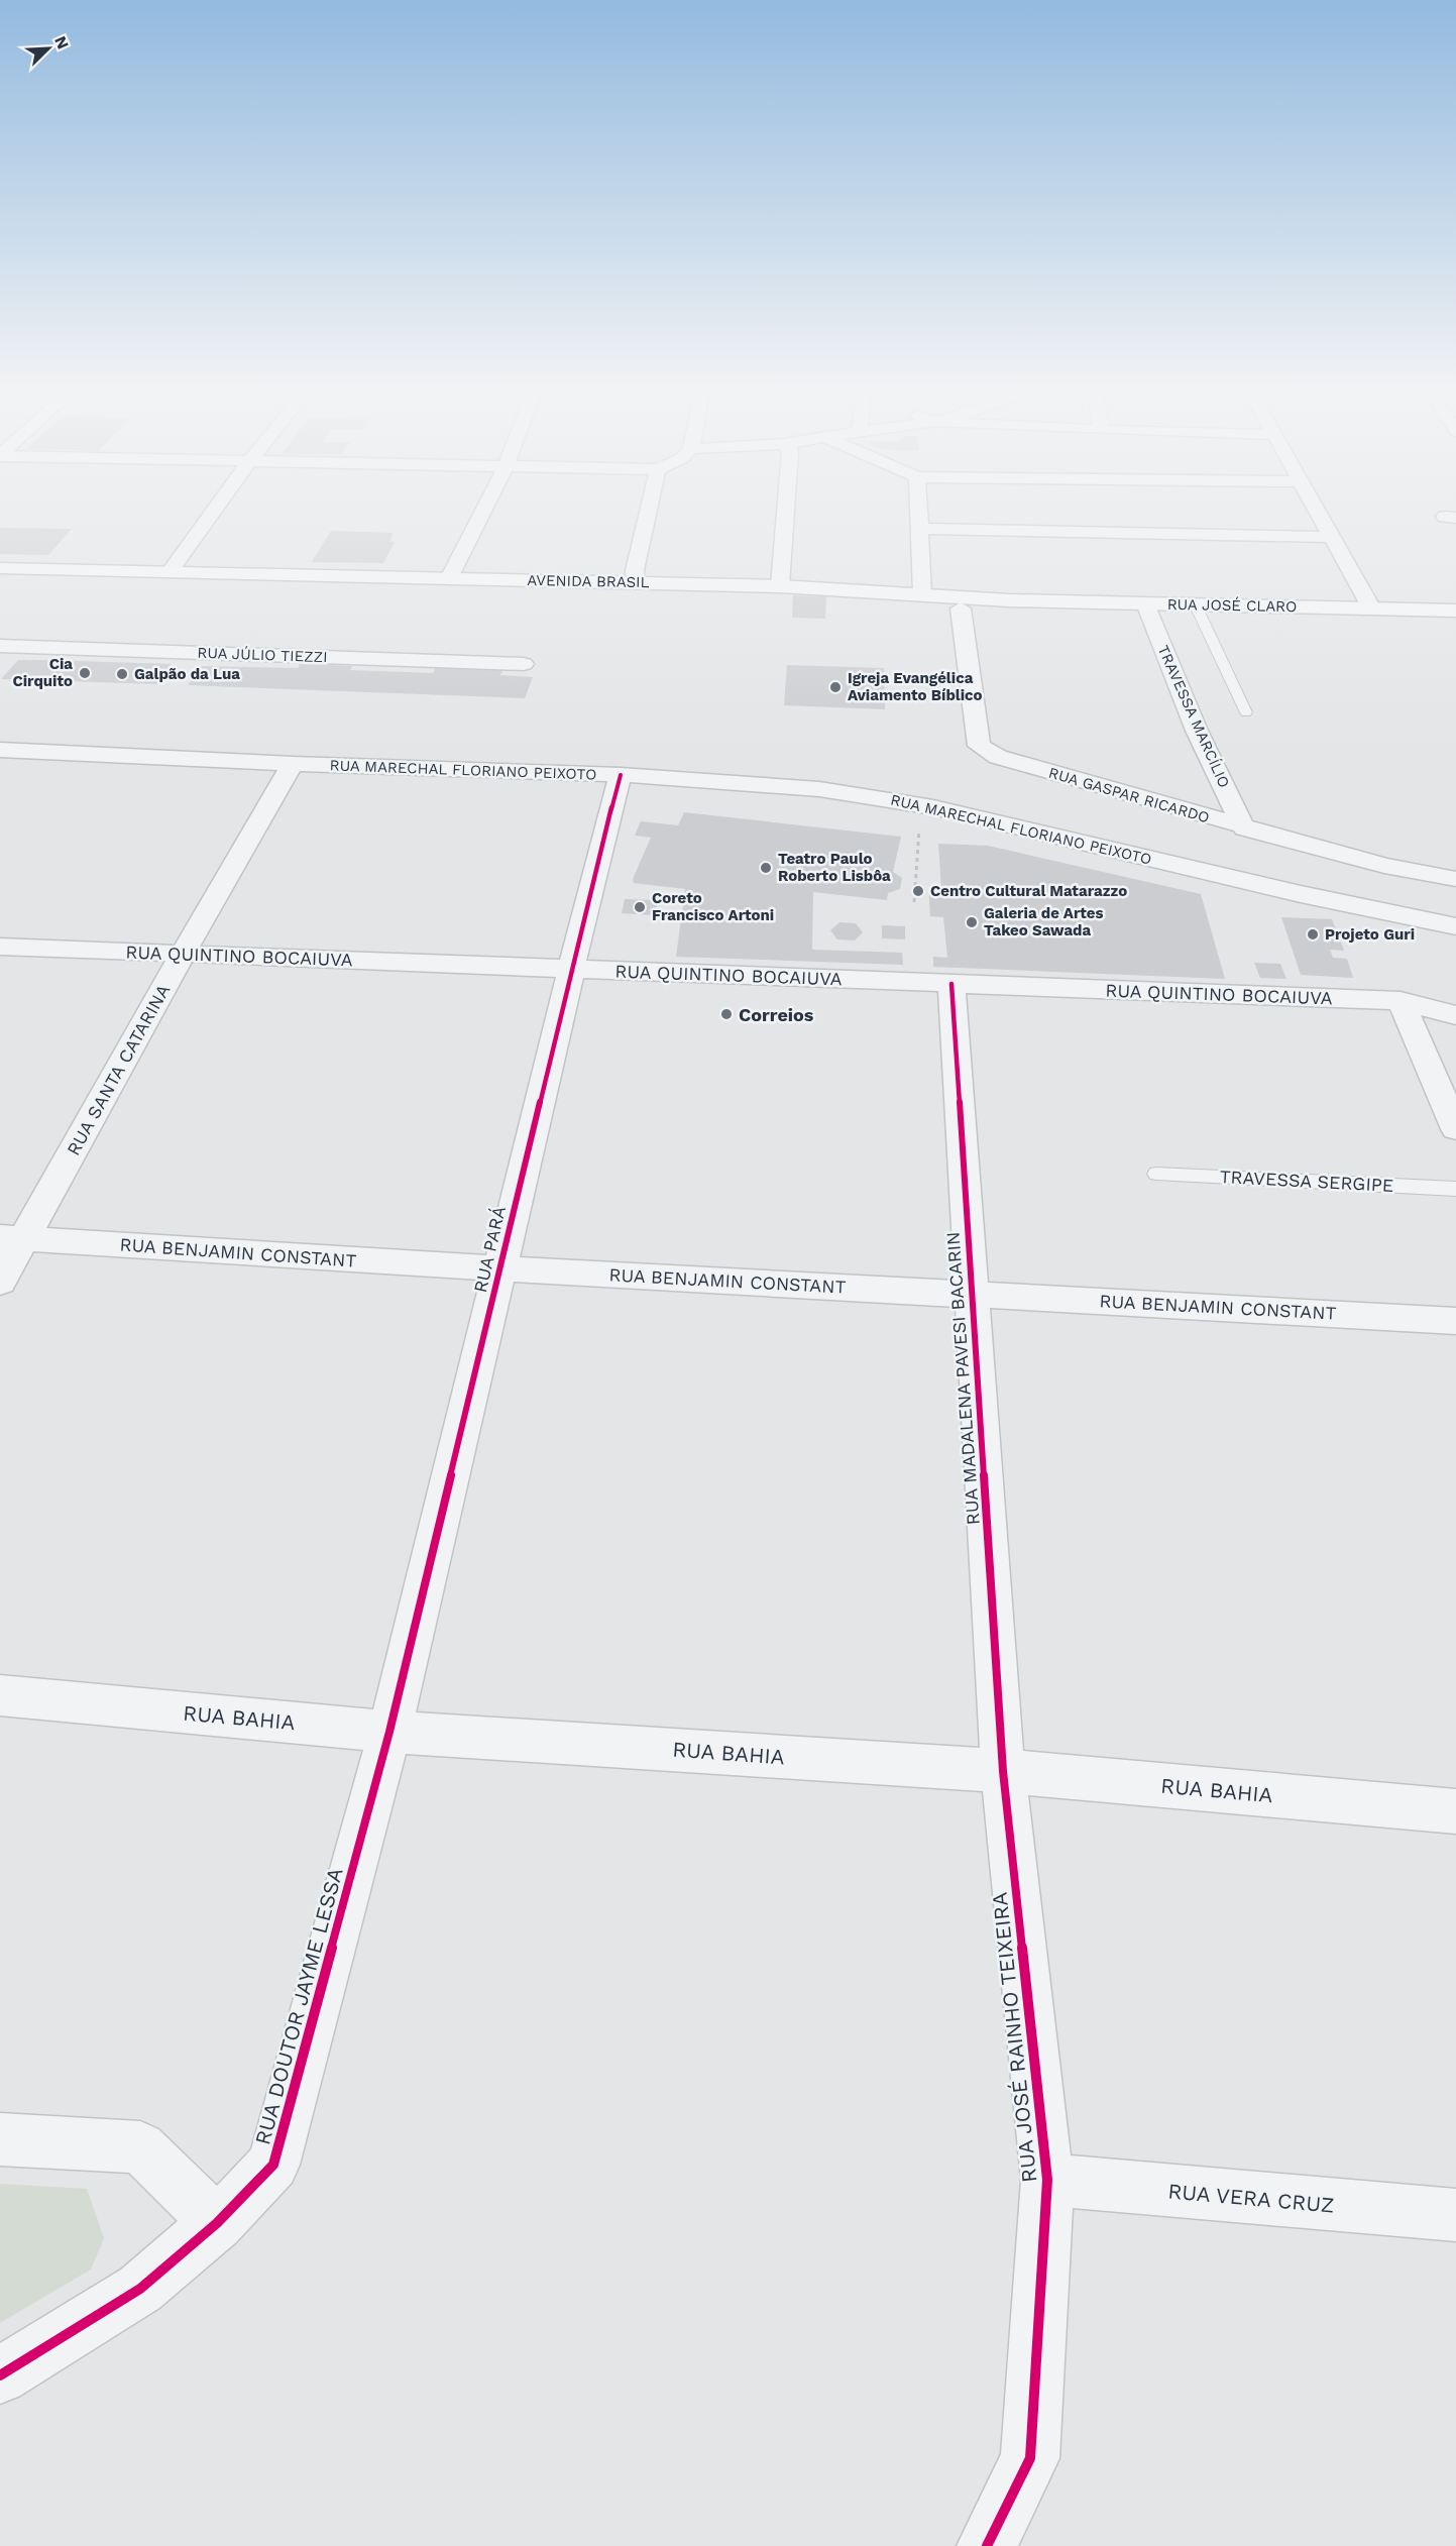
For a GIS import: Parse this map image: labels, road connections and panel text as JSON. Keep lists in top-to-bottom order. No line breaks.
{"streets":{"street":["AVENIDA BRASIL","RUA JOSÉ CLARO","RUA JÚLIO TIEZZI","TRAVESSA MARCÍLIO","RUA MARECHAL FLORIANO PEIXOTO","RUA GASPAR RICARDO","RUA QUINTINO BOCAIUVA","RUA SANTA CATARINA","RUA PARÁ","RUA BENJAMIN CONSTANT","RUA MADALENA PAVESI BACARIN","RUA BAHIA","RUA DOUTOR JAYME LESSA","RUA JOSÉ RAINHO TEIXEIRA","RUA VERA CRUZ"],"lane":["TRAVESSA SERGIPE"]},"crossings":[["AVENIDA BRASIL","RUA JOSÉ CLARO"],["RUA JOSÉ CLARO","TRAVESSA MARCÍLIO"],["RUA JOSÉ CLARO","RUA GASPAR RICARDO"],["TRAVESSA MARCÍLIO","RUA GASPAR RICARDO"],["RUA MARECHAL FLORIANO PEIXOTO","RUA SANTA CATARINA"],["RUA MARECHAL FLORIANO PEIXOTO","RUA PARÁ"],["RUA QUINTINO BOCAIUVA","RUA SANTA CATARINA"],["RUA QUINTINO BOCAIUVA","RUA PARÁ"],["RUA QUINTINO BOCAIUVA","RUA MADALENA PAVESI BACARIN"],["RUA SANTA CATARINA","RUA BENJAMIN CONSTANT"],["RUA PARÁ","RUA BENJAMIN CONSTANT"],["RUA PARÁ","RUA BAHIA"],["RUA PARÁ","RUA DOUTOR JAYME LESSA"],["RUA BENJAMIN CONSTANT","RUA MADALENA PAVESI BACARIN"],["RUA MADALENA PAVESI BACARIN","RUA BAHIA"],["RUA MADALENA PAVESI BACARIN","RUA JOSÉ RAINHO TEIXEIRA"],["RUA BAHIA","RUA DOUTOR JAYME LESSA"],["RUA BAHIA","RUA JOSÉ RAINHO TEIXEIRA"],["RUA JOSÉ RAINHO TEIXEIRA","RUA VERA CRUZ"]],"places":["Cia Cirquito","Galpão da Lua","Igreja Evangélica Aviamento Bíblico","Teatro Paulo Roberto Lisbôa","Centro Cultural Matarazzo","Coreto Francisco Artoni","Galeria de Artes Takeo Sawada","Projeto Guri","Correios"],"north":"top right"}
